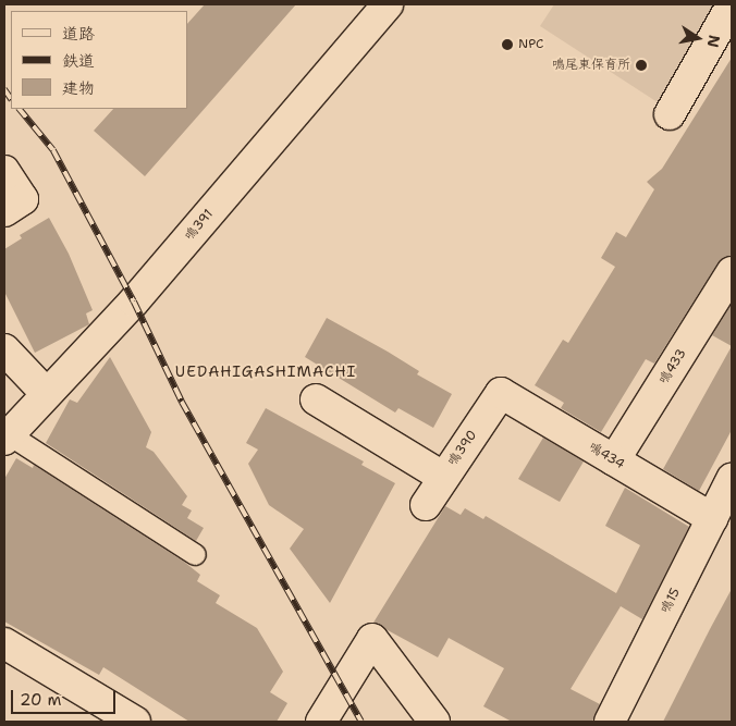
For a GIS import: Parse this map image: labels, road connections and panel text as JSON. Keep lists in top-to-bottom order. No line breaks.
{"streets":{"street":["鳴391","鳴433","鳴390","鳴434","鳴15"]},"crossings":[["鳴433","鳴434"],["鳴390","鳴434"],["鳴434","鳴15"]],"districts":["UEDAHIGASHIMACHI"],"places":["NPC","鳴尾東保育所"],"legend":["道路","鉄道","建物"],"scale_bar":"20 m","north":"right"}
